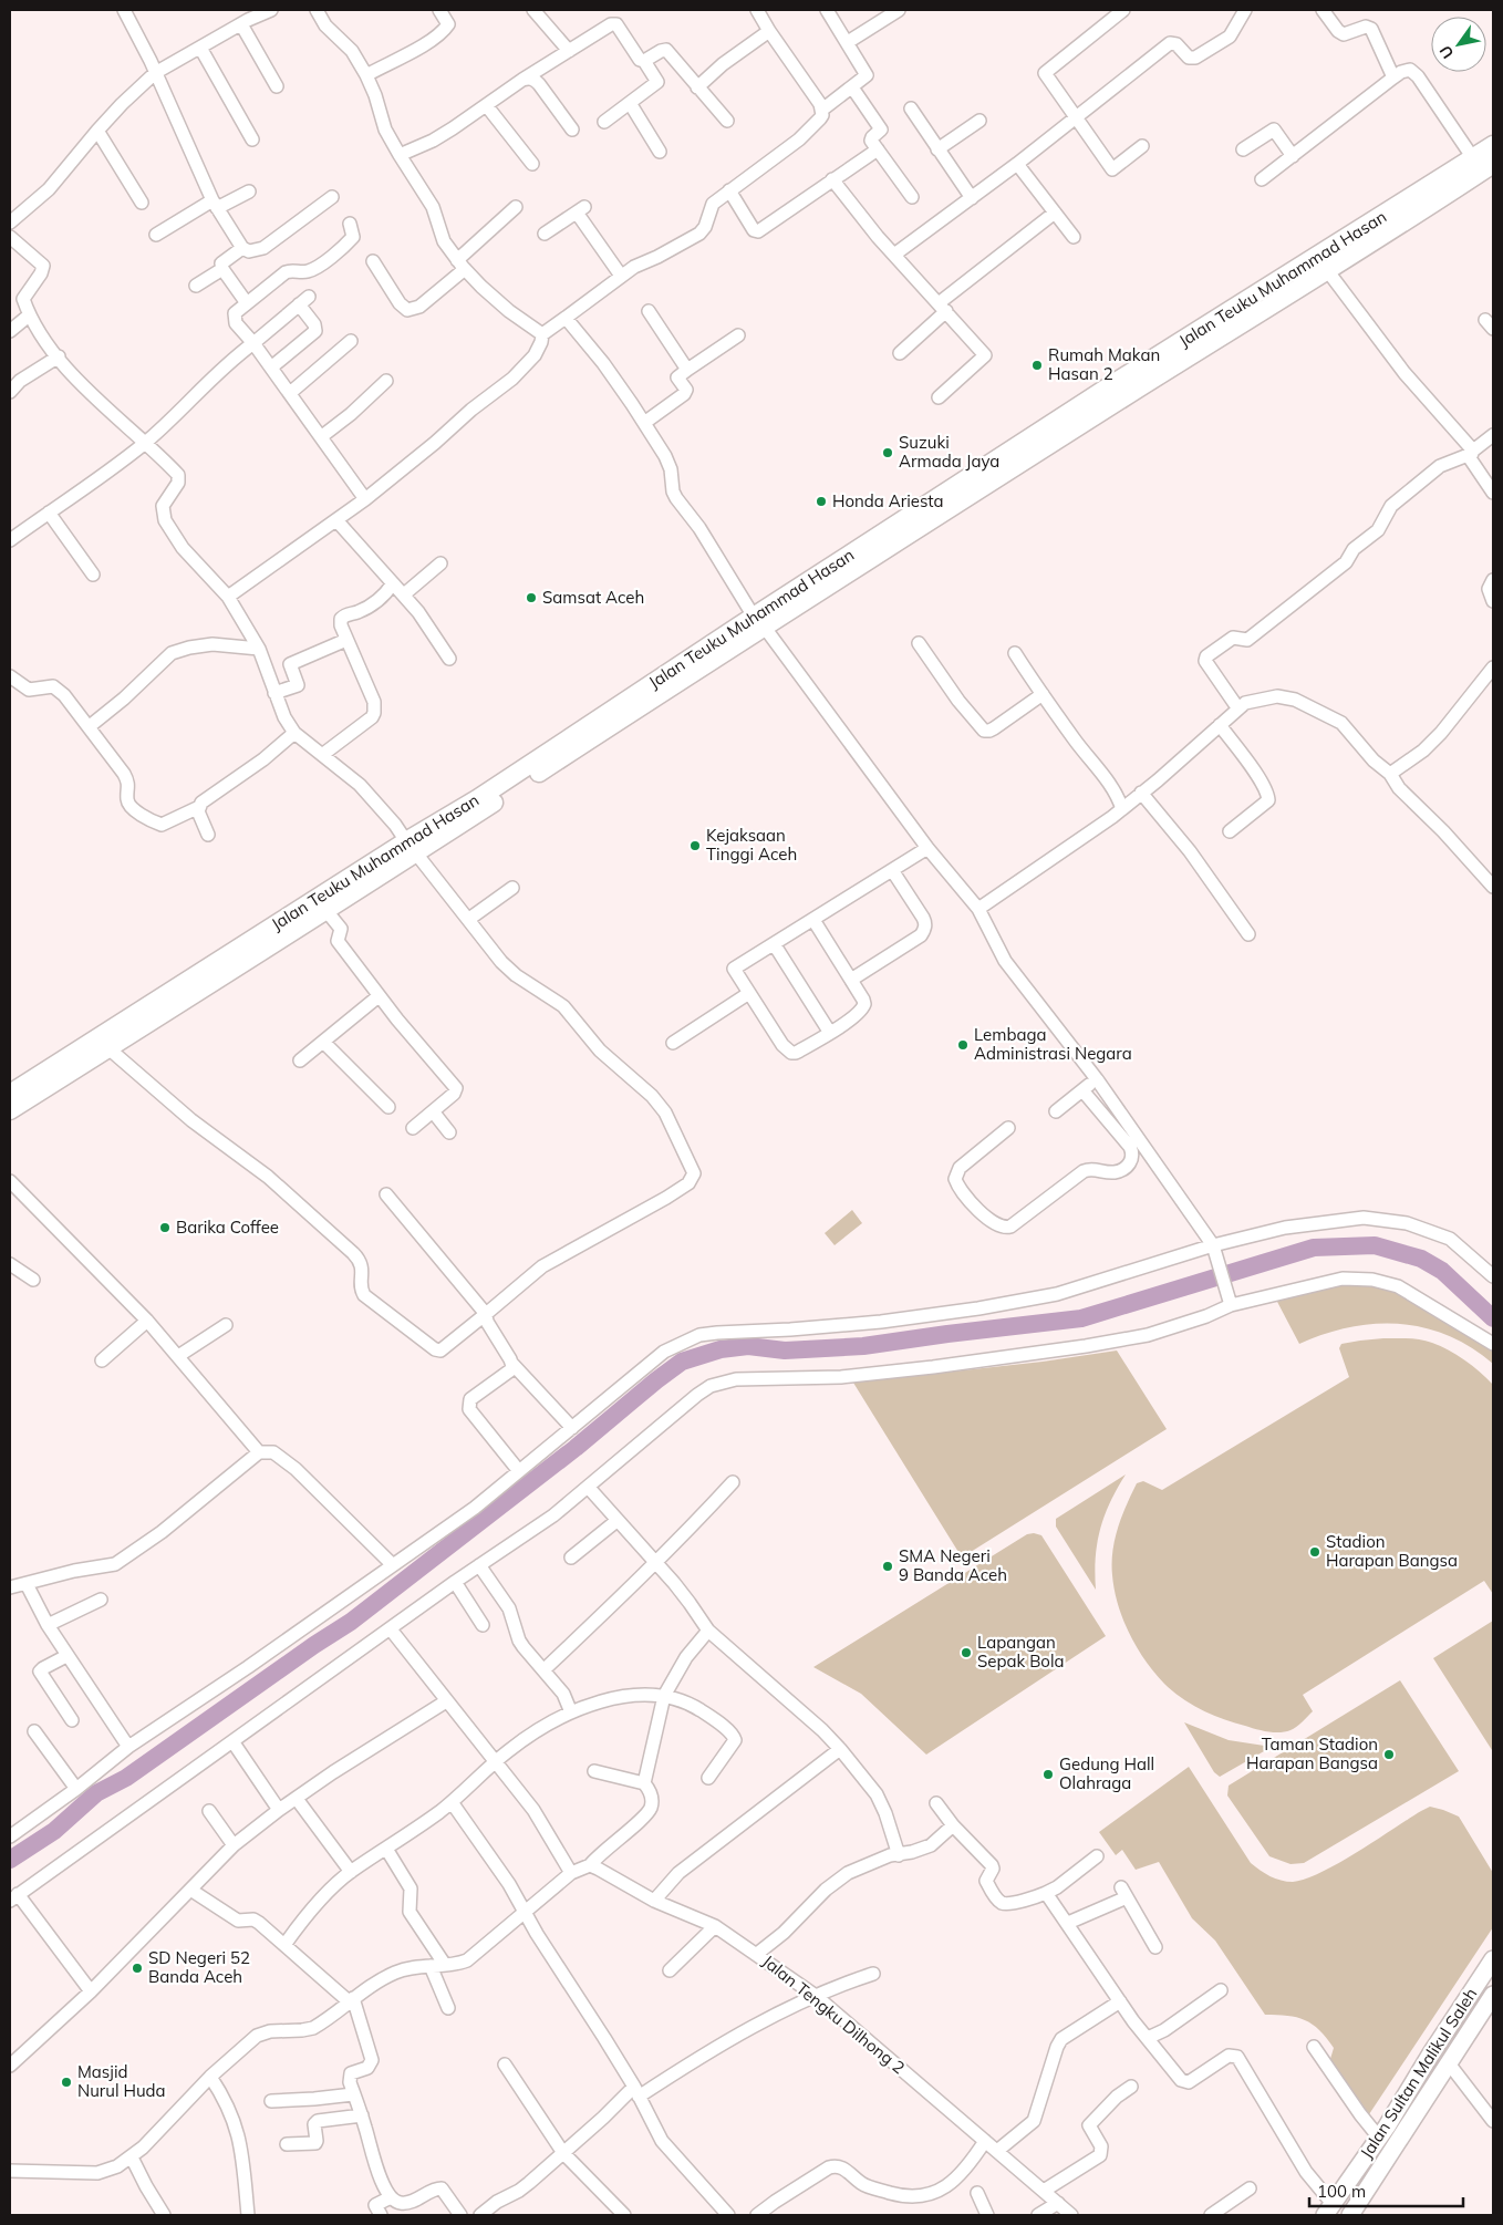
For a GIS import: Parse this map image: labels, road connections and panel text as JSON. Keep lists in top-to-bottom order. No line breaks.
{"streets":{"highway":["Jalan Teuku Muhammad Hasan"],"main road":["Jalan Sultan Malikul Saleh"],"street":["Jalan Tengku Dilhong 2"]},"places":["Rumah Makan Hasan 2","Suzuki Armada Jaya","Honda Ariesta","Samsat Aceh","Kejaksaan Tinggi Aceh","Lembaga Administrasi Negara","Barika Coffee","Stadion Harapan Bangsa","SMA Negeri 9 Banda Aceh","Lapangan Sepak Bola","Taman Stadion Harapan Bangsa","Gedung Hall Olahraga","SD Negeri 52 Banda Aceh","Masjid Nurul Huda"],"scale_bar":"100 m","north":"bottom left"}
